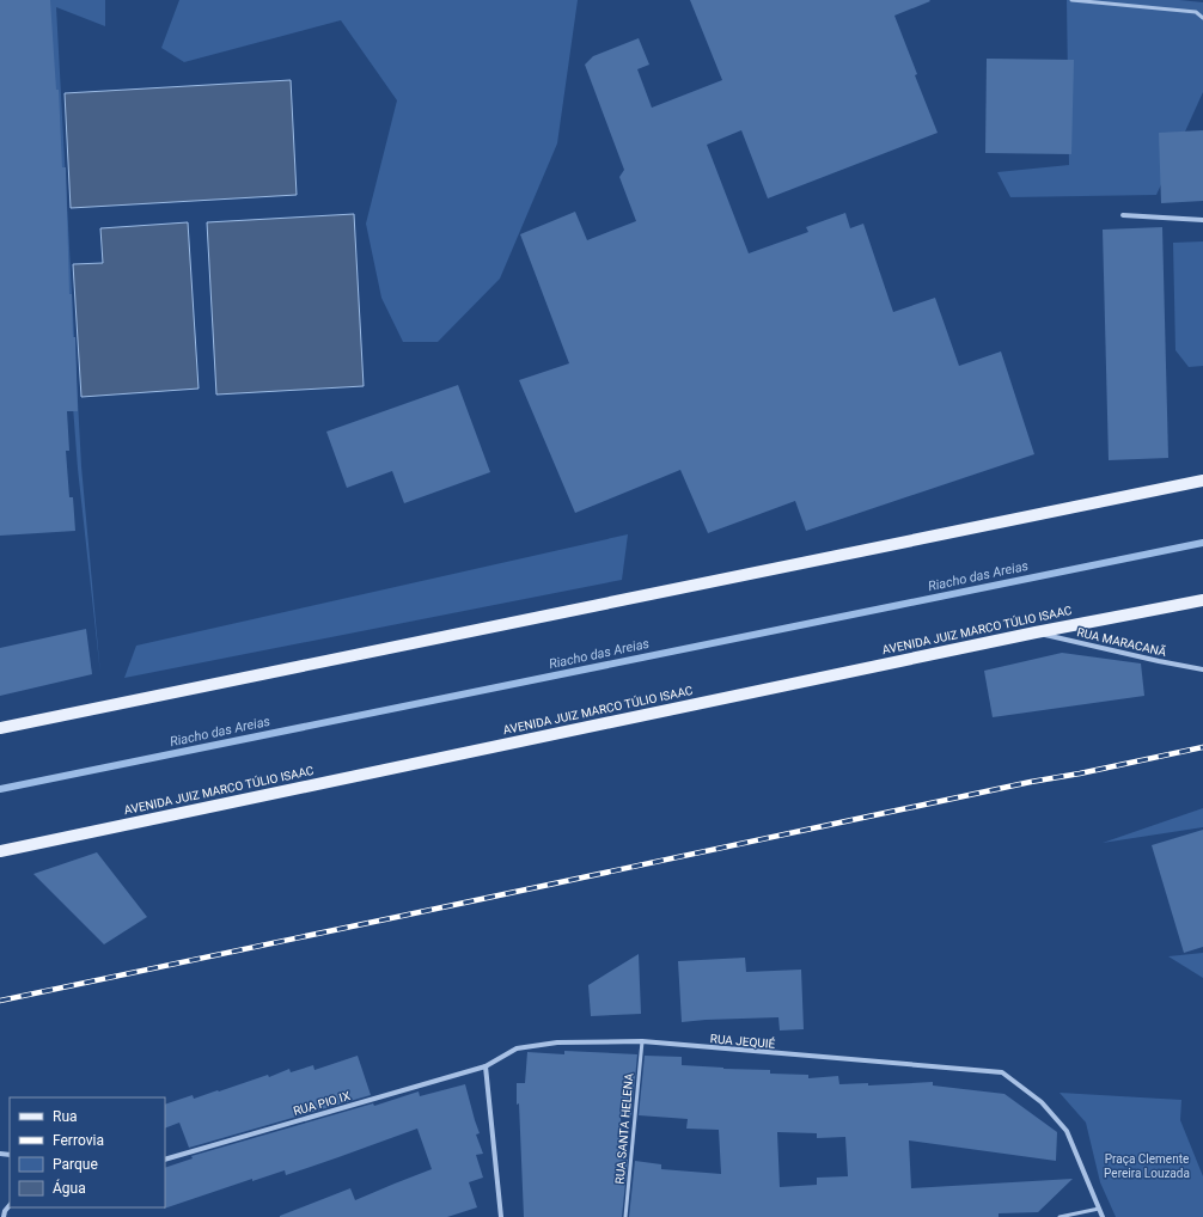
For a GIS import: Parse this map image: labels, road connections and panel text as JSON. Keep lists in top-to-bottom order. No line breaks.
{"streets":{"main road":["AVENIDA JUIZ MARCO TÚLIO ISAAC"],"street":["RUA MARACANÃ","RUA JEQUIÉ","RUA PIO IX"],"lane":["RUA SANTA HELENA"]},"crossings":[["AVENIDA JUIZ MARCO TÚLIO ISAAC","RUA MARACANÃ"],["RUA JEQUIÉ","RUA PIO IX"],["RUA JEQUIÉ","RUA SANTA HELENA"]],"water":["Riacho das Areias"],"parks":["Praça Clemente Pereira Louzada"],"legend":["Rua","Ferrovia","Parque","Água"]}
